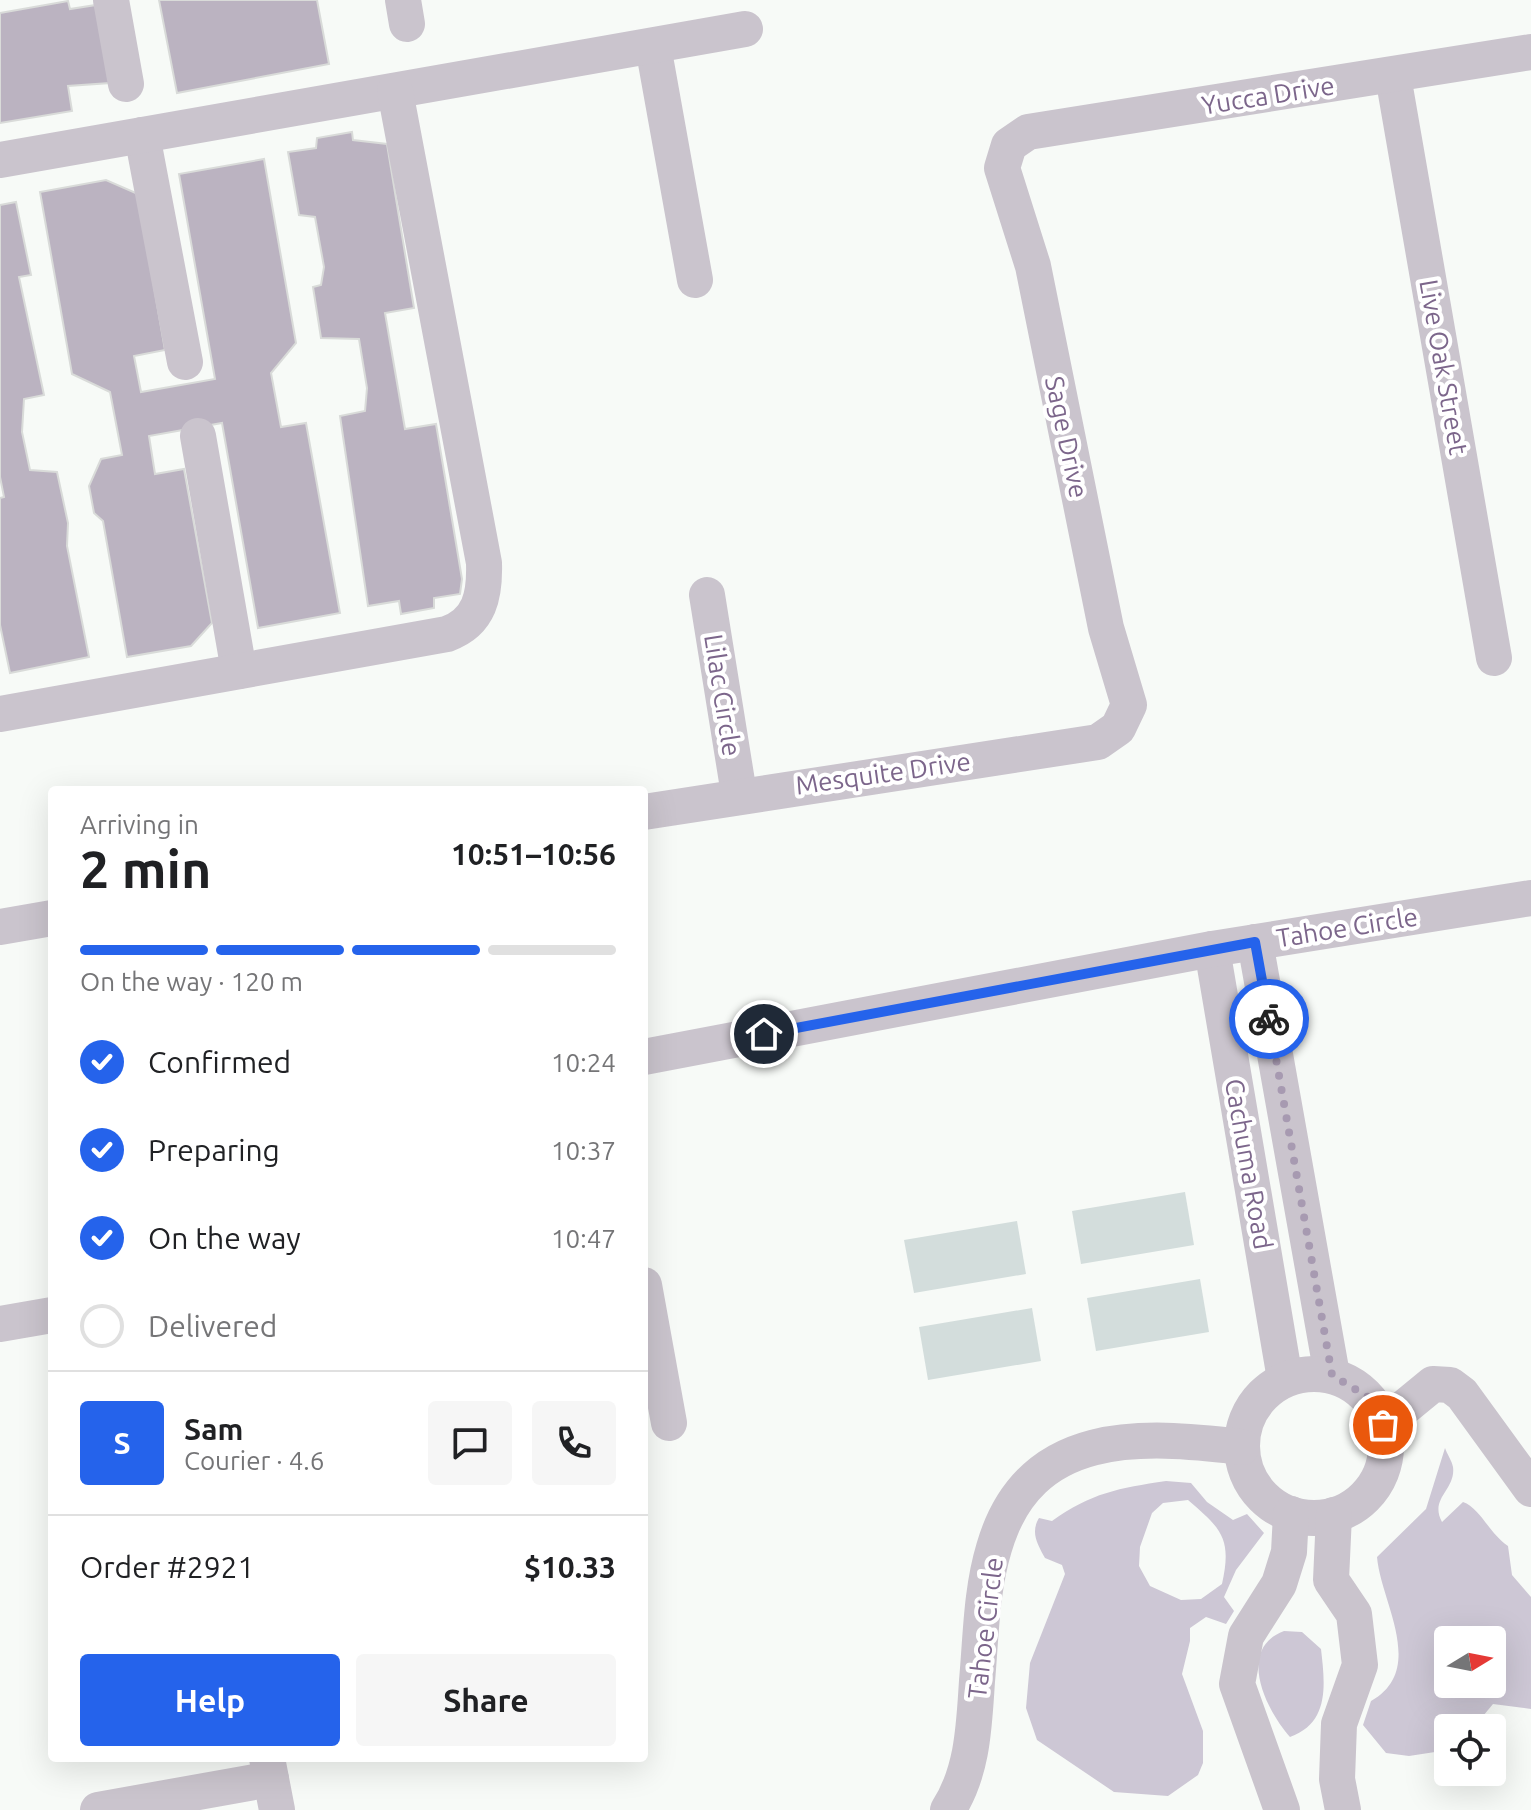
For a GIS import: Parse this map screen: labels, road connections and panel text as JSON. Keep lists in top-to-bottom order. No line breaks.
{"streets":{"street":["Yucca Drive","Live Oak Street","Sage Drive","Lilac Circle","Mesquite Drive","Tahoe Circle","Cachuma Road"]},"crossings":[["Yucca Drive","Live Oak Street"],["Yucca Drive","Sage Drive"],["Sage Drive","Mesquite Drive"],["Lilac Circle","Mesquite Drive"],["Tahoe Circle","Cachuma Road"]],"north":"right","page":{"heading":["2 min","Arriving in","10:51–10:56"],"panel":["Sam","Courier · 4.6","Order #2921","$10.33"],"bar":"On the way · 120 m","list":[["Confirmed","10:24"],["Preparing","10:37"],["On the way","10:47"],"Delivered"],"round":"S","buttons":["Help","Share"]}}
